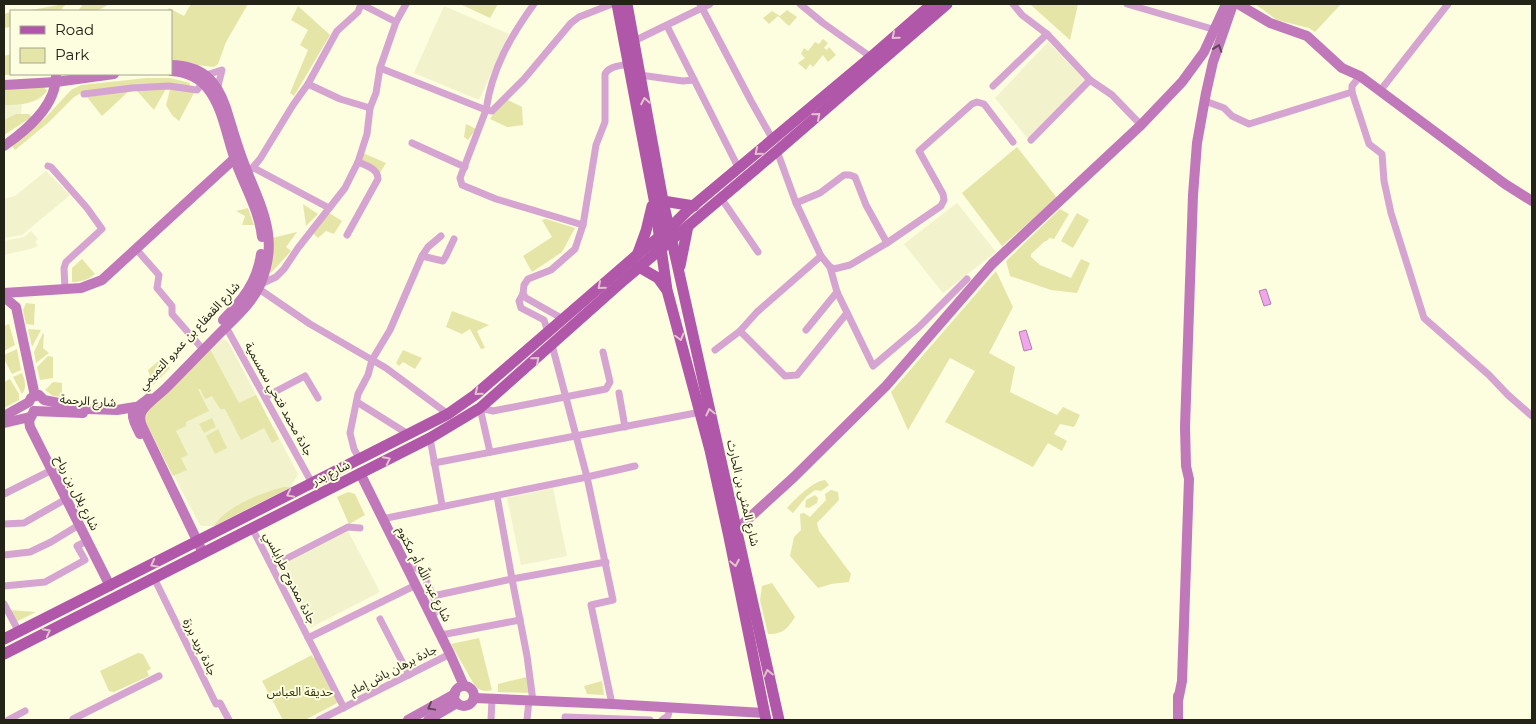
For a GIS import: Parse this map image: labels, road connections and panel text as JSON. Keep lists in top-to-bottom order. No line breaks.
{"streets":{"main road":["شارع القعقاع بن عمرو التميمي","شارع الرحمة","شارع بدر","شارع بلال بن رباح","شارع المثنى بن الحارث","شارع عبد اللّه أم مكتوم"],"street":["جادة محمد فتحي سمسمية","جادة ممدوح طرابلسي","جادة بريد برزة","جادة برهان باش إمام"]},"crossings":[["شارع القعقاع بن عمرو التميمي","جادة محمد فتحي سمسمية"],["شارع القعقاع بن عمرو التميمي","شارع الرحمة"],["جادة محمد فتحي سمسمية","شارع بدر"],["شارع الرحمة","شارع بلال بن رباح"],["شارع بدر","شارع بلال بن رباح"],["شارع بدر","شارع المثنى بن الحارث"],["شارع بدر","شارع عبد اللّه أم مكتوم"],["شارع بدر","جادة ممدوح طرابلسي"],["شارع بدر","جادة بريد برزة"],["شارع عبد اللّه أم مكتوم","جادة برهان باش إمام"],["جادة ممدوح طرابلسي","جادة برهان باش إمام"]],"parks":["حديقة العباس"],"legend":["Road","Park"]}
